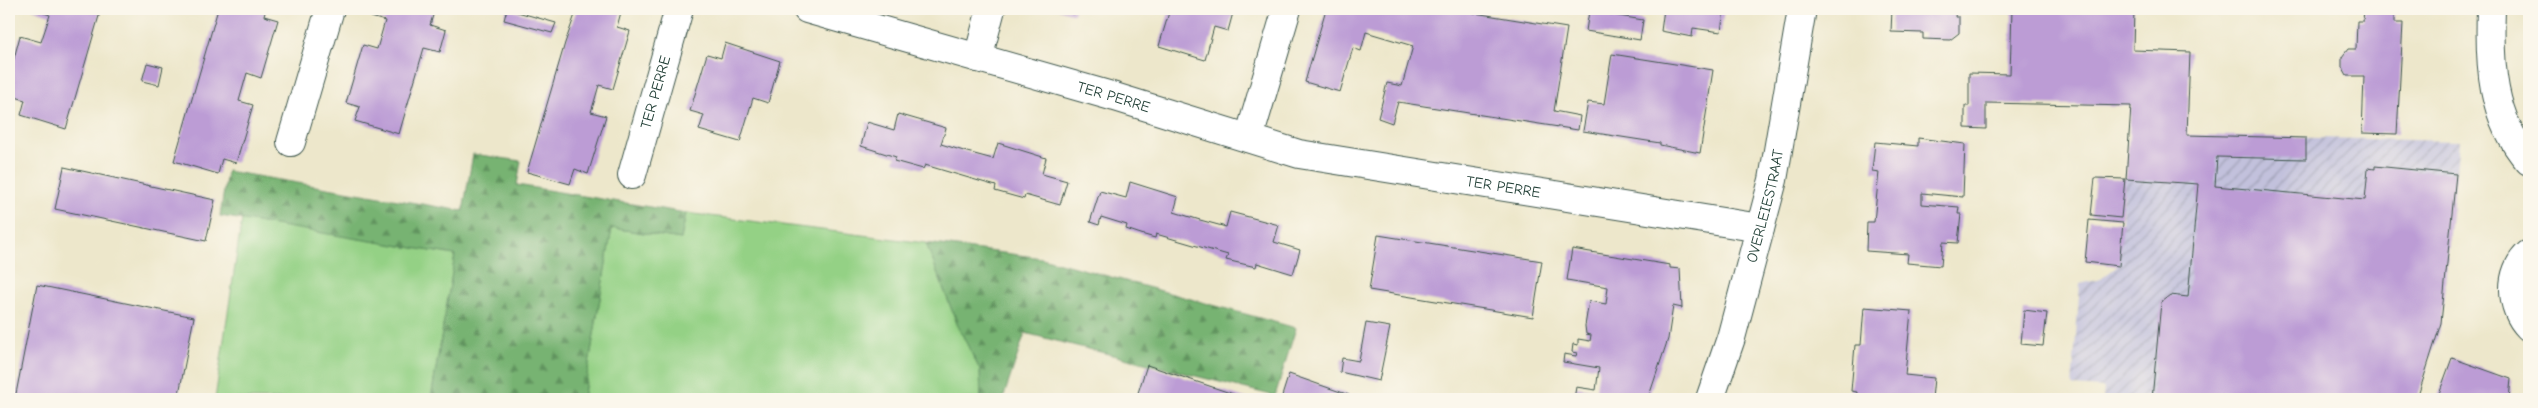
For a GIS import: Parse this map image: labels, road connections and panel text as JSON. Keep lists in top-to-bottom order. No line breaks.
{"streets":{"street":["TER PERRE","OVERLEIESTRAAT"]},"crossings":[["TER PERRE","OVERLEIESTRAAT"]]}
